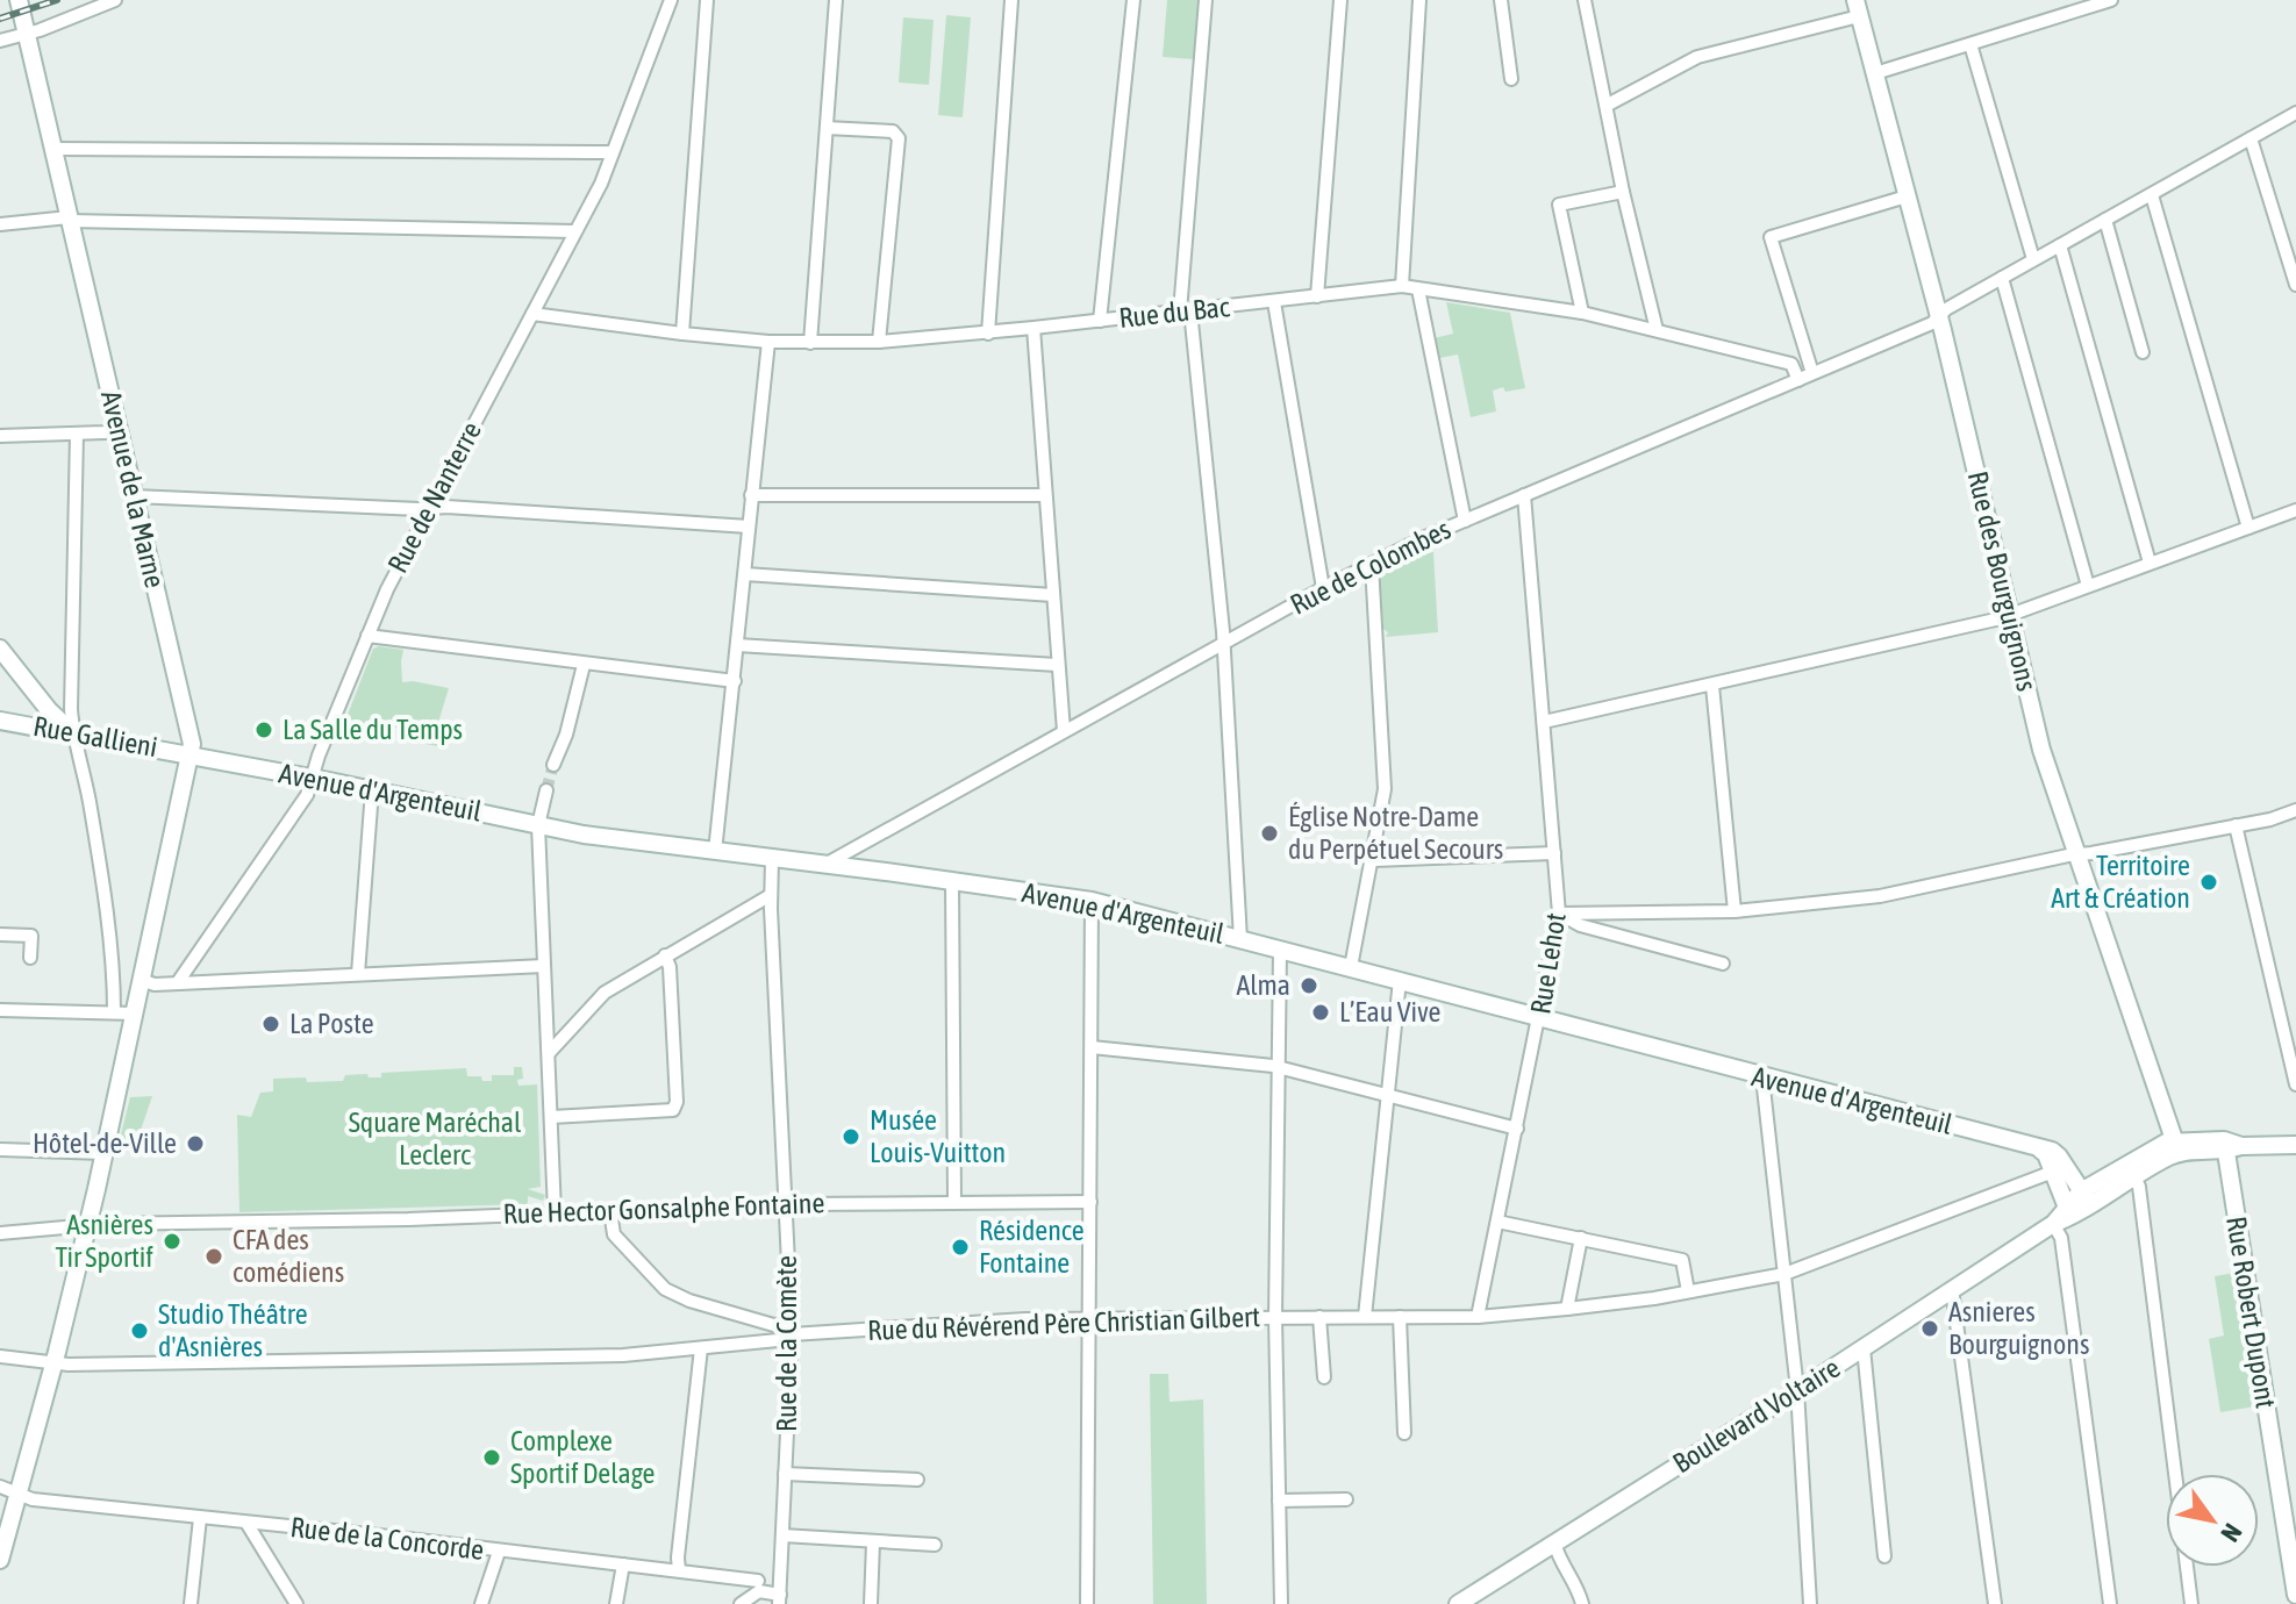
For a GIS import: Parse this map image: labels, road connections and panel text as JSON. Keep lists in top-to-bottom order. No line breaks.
{"streets":{"main road":["Avenue de la Marne","Rue des Bourguignons","Rue Gallieni","Avenue d'Argenteuil","Rue Robert Dupont","Boulevard Voltaire"],"street":["Rue du Bac","Rue de Nanterre","Rue de Colombes","Rue Lehot","Rue Hector Gonsalphe Fontaine","Rue du Révérend Père Christian Gilbert","Rue de la Comète","Rue de la Concorde"]},"crossings":[["Rue du Bac","Rue de Nanterre"],["Avenue de la Marne","Rue Gallieni"],["Avenue de la Marne","Avenue d'Argenteuil"],["Avenue de la Marne","Rue Hector Gonsalphe Fontaine"],["Avenue de la Marne","Rue du Révérend Père Christian Gilbert"],["Avenue de la Marne","Rue de la Concorde"],["Rue de Nanterre","Avenue d'Argenteuil"],["Rue de Colombes","Rue des Bourguignons"],["Rue de Colombes","Avenue d'Argenteuil"],["Rue de Colombes","Rue Lehot"],["Rue des Bourguignons","Boulevard Voltaire"],["Rue Gallieni","Avenue d'Argenteuil"],["Avenue d'Argenteuil","Rue Lehot"],["Avenue d'Argenteuil","Rue de la Comète"],["Avenue d'Argenteuil","Boulevard Voltaire"],["Rue Lehot","Rue du Révérend Père Christian Gilbert"],["Rue Hector Gonsalphe Fontaine","Rue de la Comète"],["Rue du Révérend Père Christian Gilbert","Rue de la Comète"],["Rue de la Comète","Rue de la Concorde"]],"parks":["Square Maréchal Leclerc"],"places":["La Salle du Temps","Église Notre-Dame du Perpétuel Secours","Territoire Art & Création","Alma","L’Eau Vive","La Poste","Musée Louis-Vuitton","Hôtel-de-Ville","Asnières Tir Sportif","Résidence Fontaine","CFA des comédiens","Asnieres Bourguignons","Studio Théâtre d'Asnières","Complexe Sportif Delage"],"north":"bottom right"}
